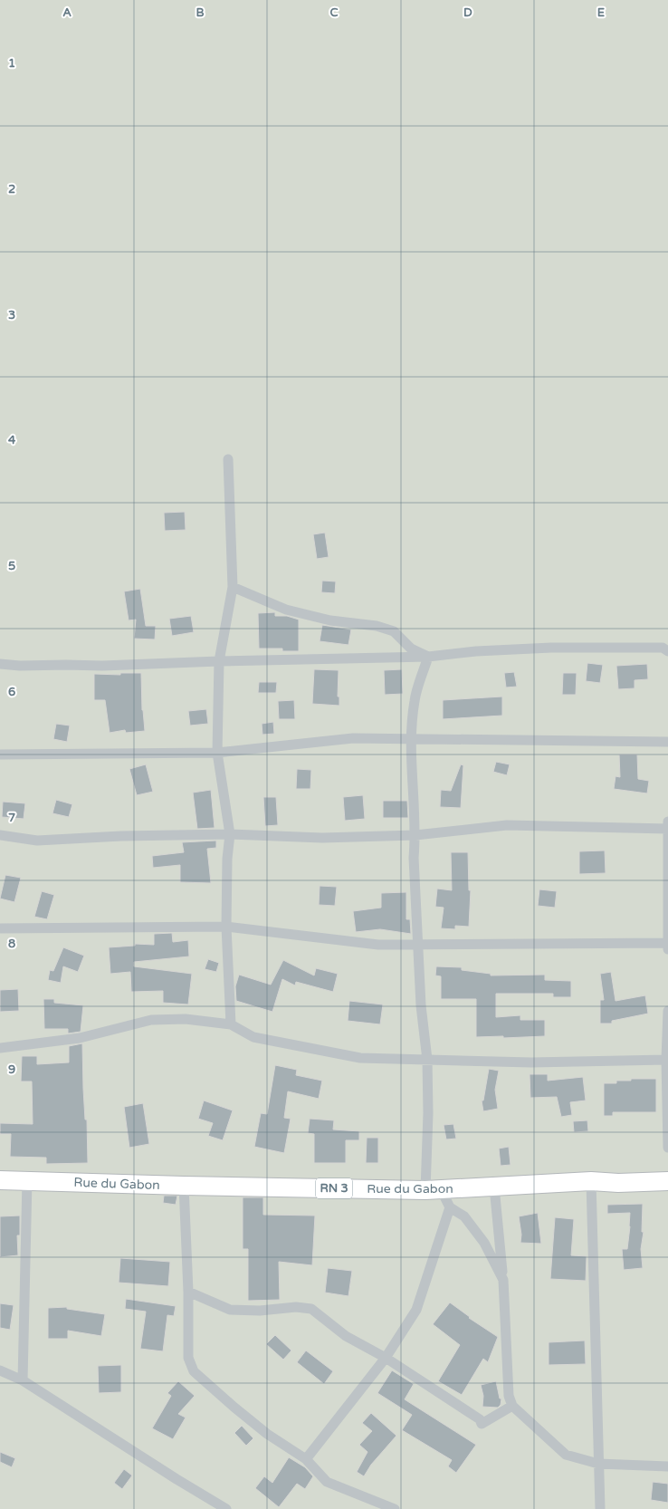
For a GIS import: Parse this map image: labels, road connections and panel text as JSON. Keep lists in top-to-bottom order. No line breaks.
{"streets":{"highway":["Rue du Gabon","RN 3"]},"grid":{"columns":["A","B","C","D","E"],"rows":["1","2","3","4","5","6","7","8","9"]}}
